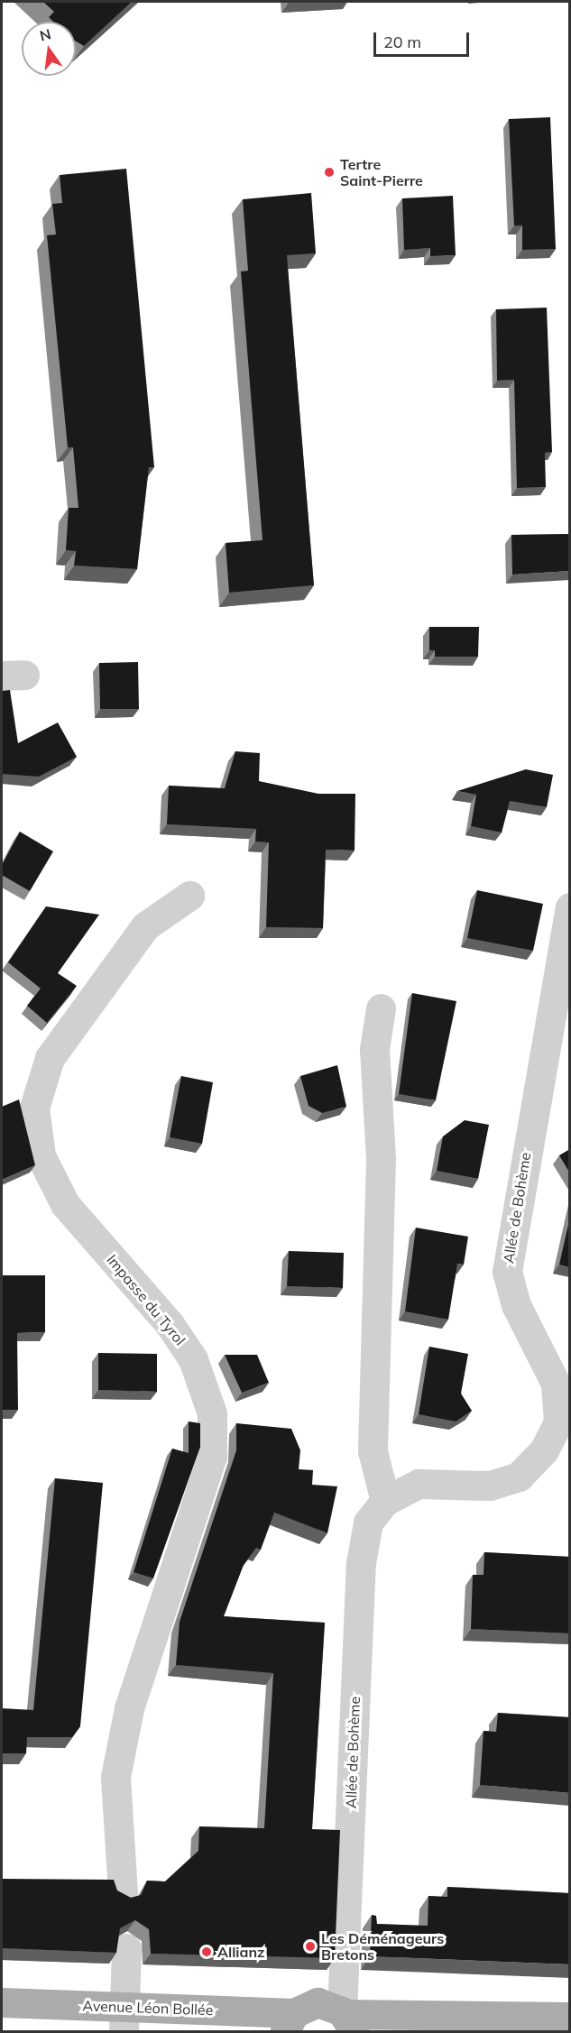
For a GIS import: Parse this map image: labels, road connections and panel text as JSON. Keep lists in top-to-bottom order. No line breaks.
{"streets":{"main road":["Avenue Léon Bollée"],"street":["Allée de Bohème","Impasse du Tyrol"]},"crossings":[["Allée de Bohème","Avenue Léon Bollée"]],"places":["Tertre Saint-Pierre","Les Déménageurs Bretons","Allianz"],"scale_bar":"20 m","north":"top"}
